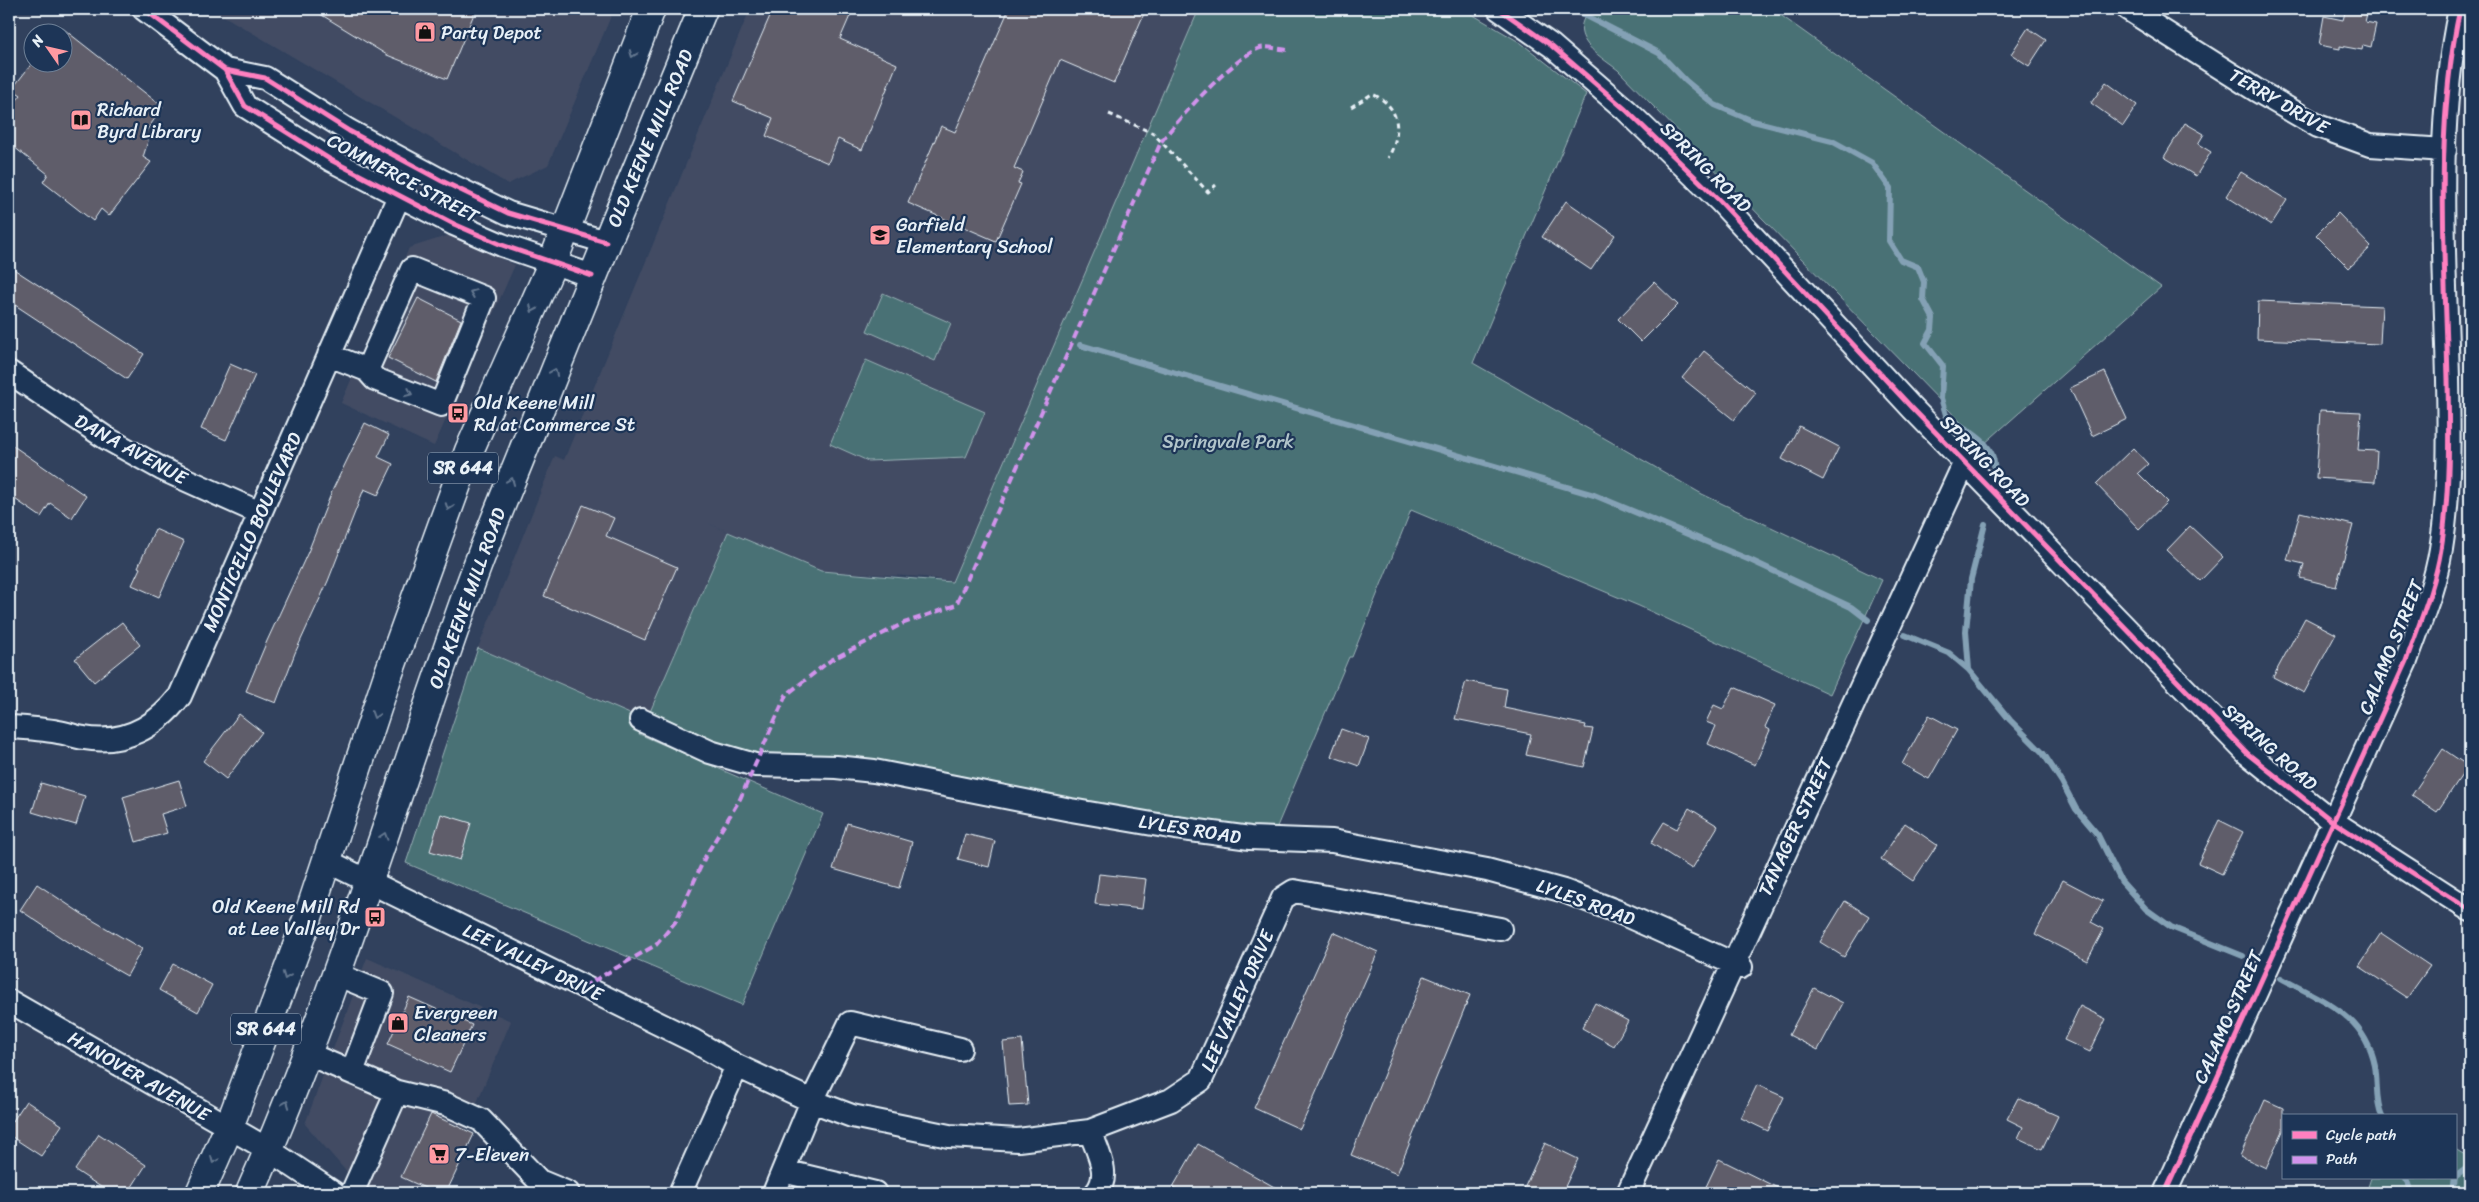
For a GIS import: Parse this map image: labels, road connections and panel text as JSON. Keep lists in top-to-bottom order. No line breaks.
{"streets":{"main road":["OLD KEENE MILL ROAD","SR 644"],"street":["TERRY DRIVE","SPRING ROAD","COMMERCE STREET","DANA AVENUE","MONTICELLO BOULEVARD","CALAMO STREET","TANAGER STREET","LYLES ROAD","LEE VALLEY DRIVE","HANOVER AVENUE"]},"crossings":[["TERRY DRIVE","CALAMO STREET"],["OLD KEENE MILL ROAD","COMMERCE STREET"],["OLD KEENE MILL ROAD","LEE VALLEY DRIVE"],["OLD KEENE MILL ROAD","HANOVER AVENUE"],["SPRING ROAD","CALAMO STREET"],["SPRING ROAD","TANAGER STREET"],["COMMERCE STREET","SR 644"],["COMMERCE STREET","MONTICELLO BOULEVARD"],["DANA AVENUE","MONTICELLO BOULEVARD"],["SR 644","LEE VALLEY DRIVE"],["SR 644","HANOVER AVENUE"],["TANAGER STREET","LYLES ROAD"]],"parks":["Springvale Park"],"places":{"shop":["Party Depot","Evergreen Cleaners"],"library":["Richard Byrd Library"],"school or university":["Garfield Elementary School"],"bus stop":["Old Keene Mill Rd at Commerce St","Old Keene Mill Rd at Lee Valley Dr"],"supermarket":["7-Eleven"]},"legend":["Cycle path","Path"],"north":"top left"}
